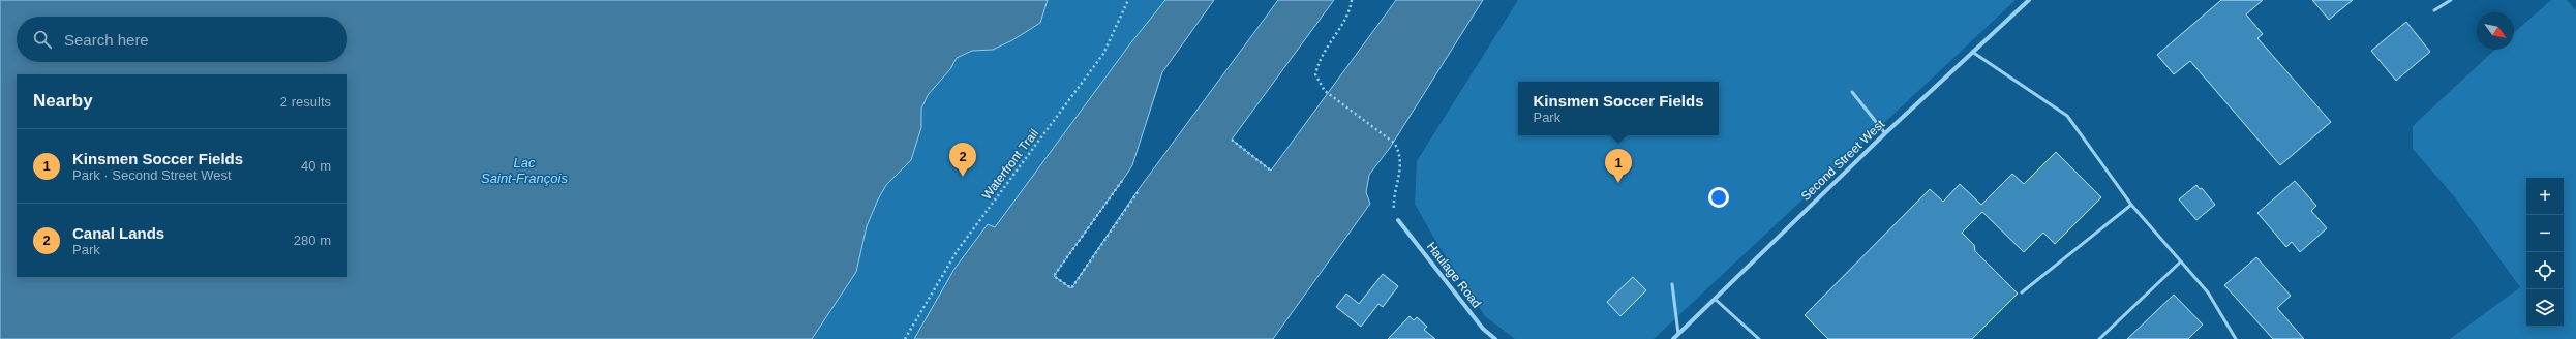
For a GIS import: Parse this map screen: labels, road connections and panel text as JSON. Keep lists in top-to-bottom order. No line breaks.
{"streets":{"street":["Second Street West","Haulage Road"],"path":["Waterfront Trail"]},"water":["Lac Saint-François"],"north":"bottom right","page":{"search":"Search here","heading":["Nearby","2 results"],"popup":["Kinsmen Soccer Fields","Park"],"list":[{"mark":"1","name":"Kinsmen Soccer Fields","note":"Park · Second Street West","value":"40 m"},{"mark":"2","name":"Canal Lands","note":"Park","value":"280 m"}],"pins":["2","1"],"map_buttons":["+","−"]}}
